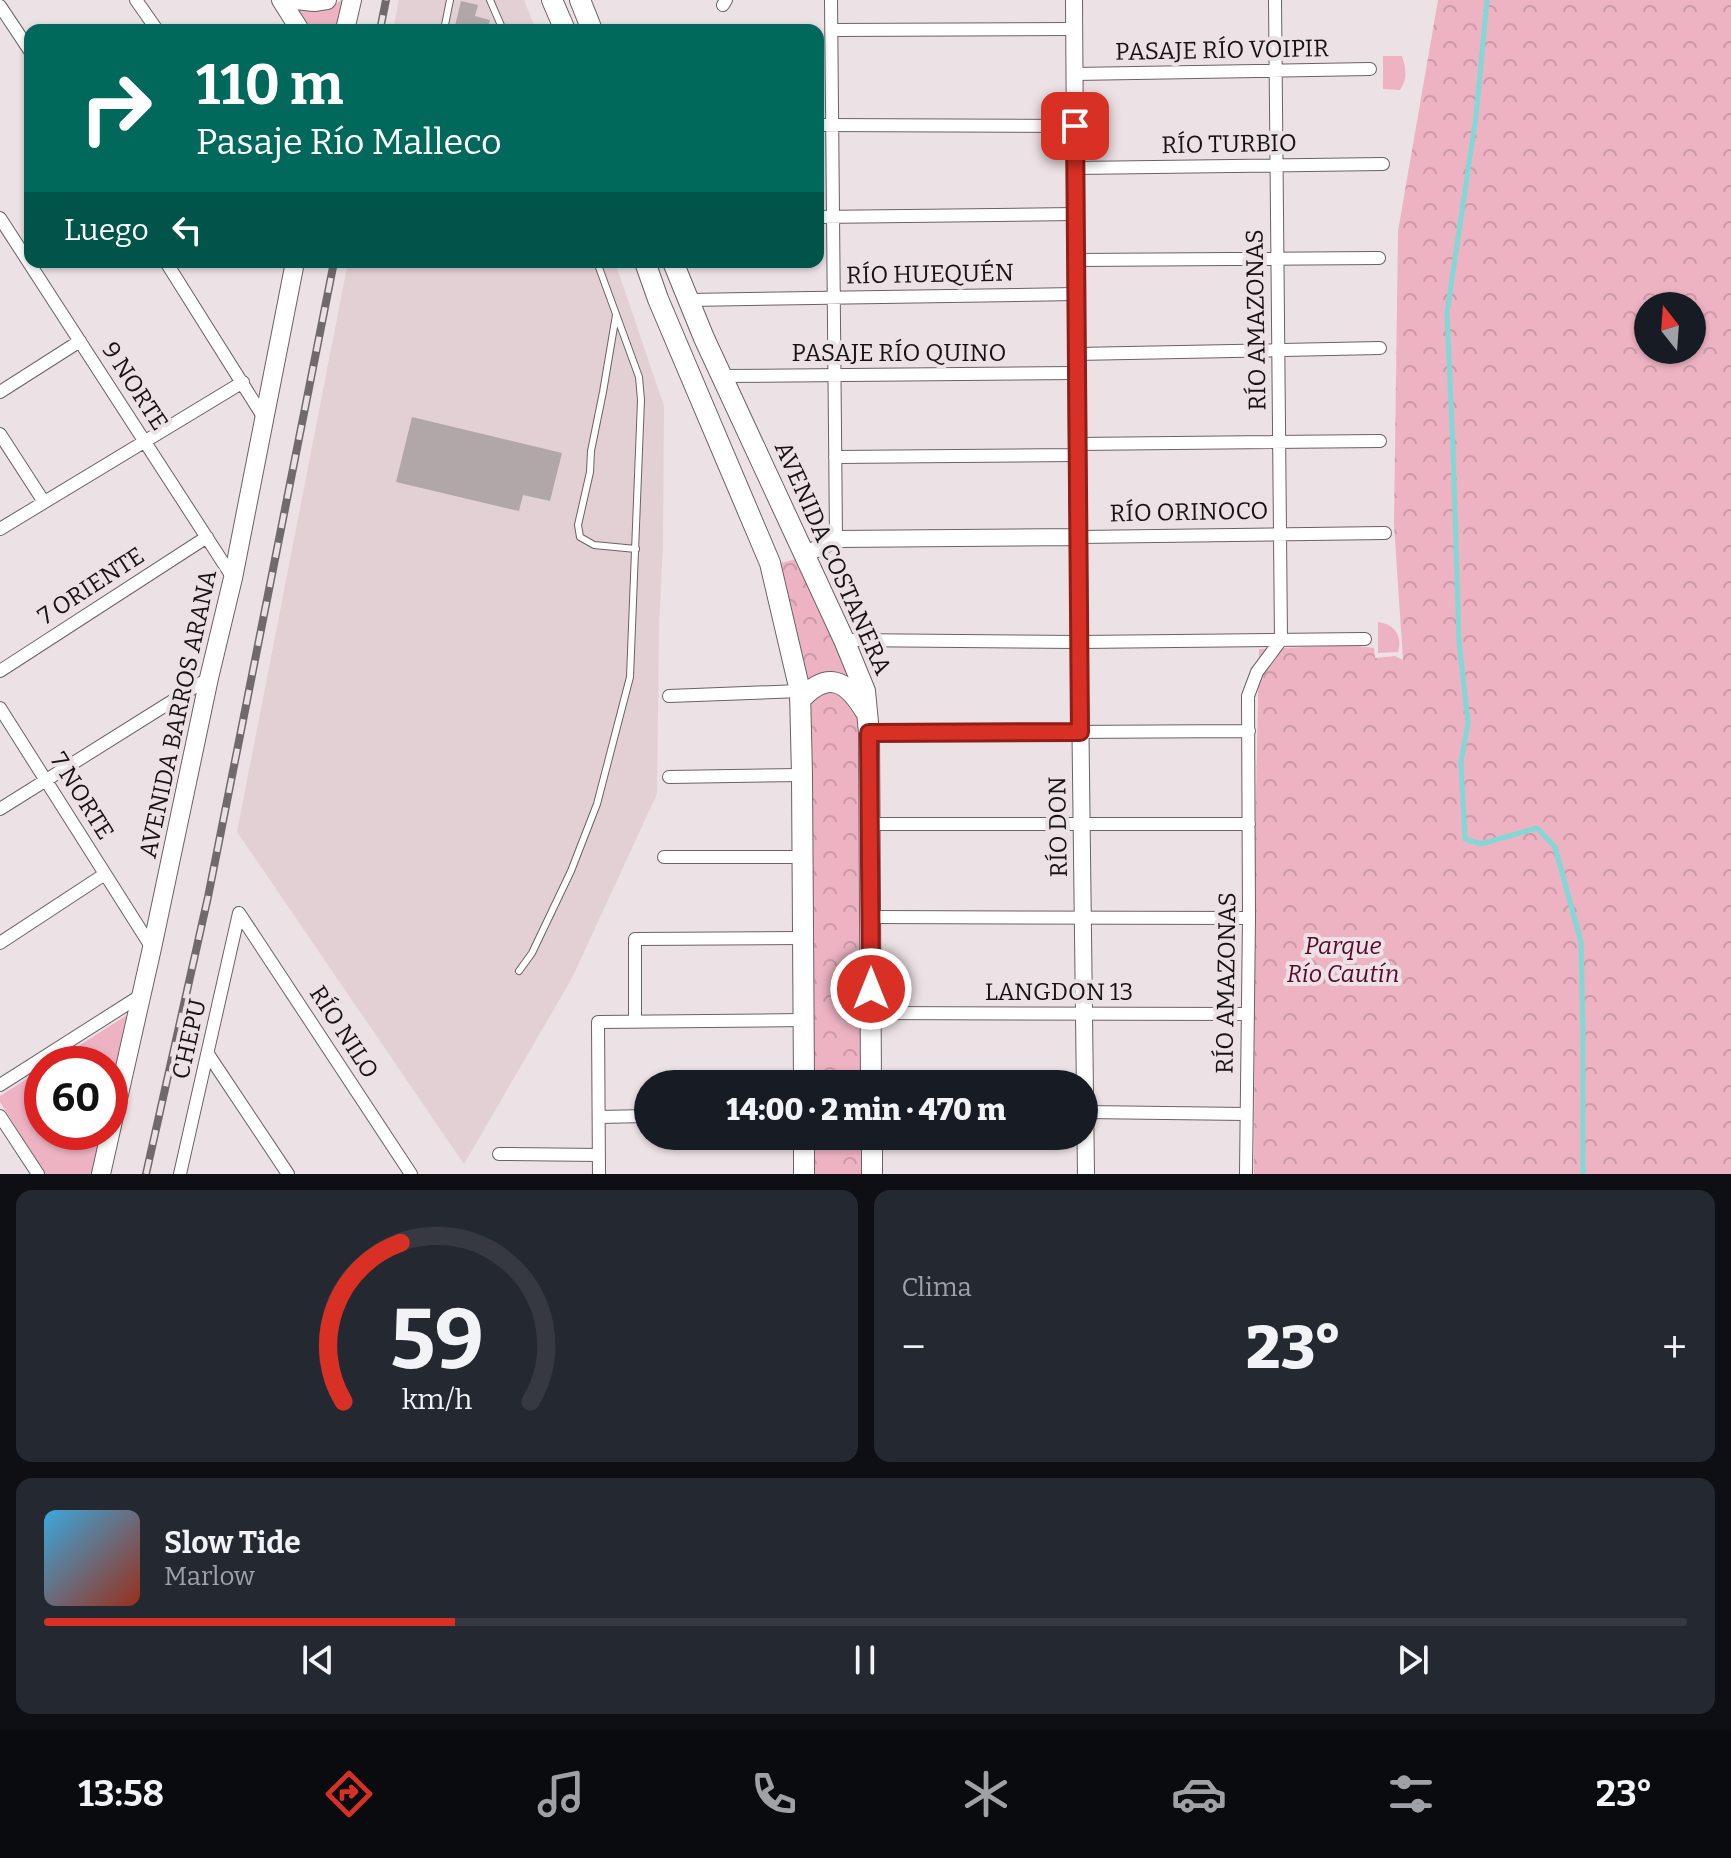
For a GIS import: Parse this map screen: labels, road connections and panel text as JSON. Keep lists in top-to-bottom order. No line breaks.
{"streets":{"main road":["AVENIDA COSTANERA","AVENIDA BARROS ARANA"],"street":["PASAJE RÍO VOIPIR","RÍO TURBIO","RÍO HUEQUÉN","RÍO AMAZONAS","PASAJE RÍO QUINO","9 NORTE","RÍO ORINOCO","7 ORIENTE","7 NORTE","RÍO DON","LANGDON 13","RÍO NILO","CHEPU"]},"crossings":[["PASAJE RÍO VOIPIR","RÍO AMAZONAS"],["PASAJE RÍO VOIPIR","RÍO DON"],["RÍO TURBIO","RÍO AMAZONAS"],["RÍO TURBIO","RÍO DON"],["RÍO HUEQUÉN","AVENIDA COSTANERA"],["RÍO HUEQUÉN","RÍO DON"],["RÍO AMAZONAS","RÍO ORINOCO"],["RÍO AMAZONAS","LANGDON 13"],["PASAJE RÍO QUINO","AVENIDA COSTANERA"],["PASAJE RÍO QUINO","RÍO DON"],["9 NORTE","7 ORIENTE"],["9 NORTE","AVENIDA BARROS ARANA"],["RÍO ORINOCO","AVENIDA COSTANERA"],["RÍO ORINOCO","RÍO DON"],["AVENIDA COSTANERA","LANGDON 13"],["AVENIDA BARROS ARANA","7 NORTE"],["RÍO DON","LANGDON 13"],["RÍO NILO","CHEPU"]],"parks":["Parque Río Cautín"],"north":"top","page":{"turn":["110 m","Pasaje Río Malleco"],"then":"Luego","limit":"60","trip":"14:00 · 2 min · 470 m","tile":"Clima","heat":["−","23°","+"],"song":["Slow Tide","Marlow"],"tabs":["13:58","23°"],"gauge":["59","km/h"]}}
